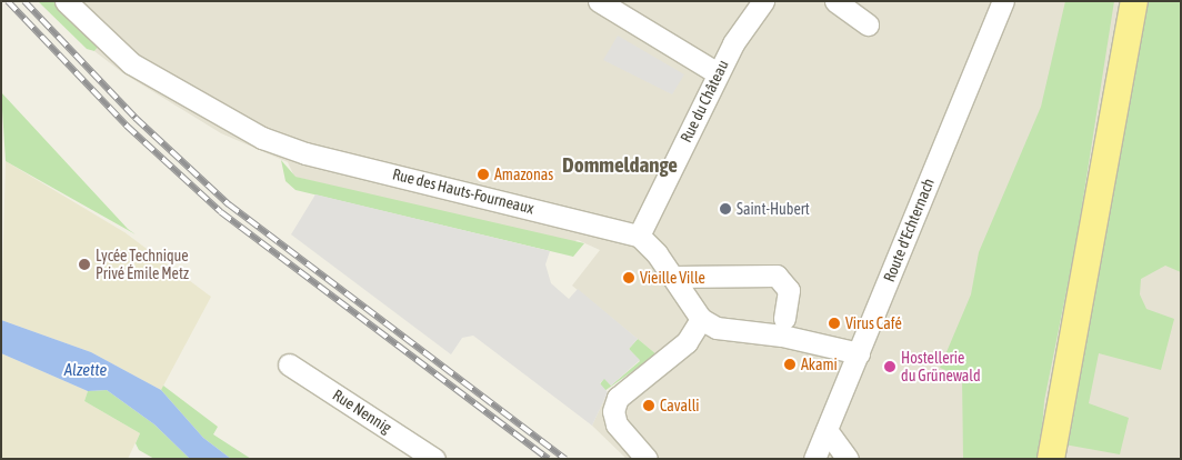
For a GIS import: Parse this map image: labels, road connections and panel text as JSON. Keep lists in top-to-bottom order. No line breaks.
{"streets":{"street":["Rue du Château","Rue des Hauts-Fourneaux","Route d'Echternach","Rue Nennig"]},"crossings":[["Rue du Château","Rue des Hauts-Fourneaux"]],"districts":["Dommeldange"],"water":["Alzette"],"places":["Amazonas","Saint-Hubert","Lycée Technique Privé Émile Metz","Vieille Ville","Virus Café","Akami","Hostellerie du Grünewald","Cavalli"]}
